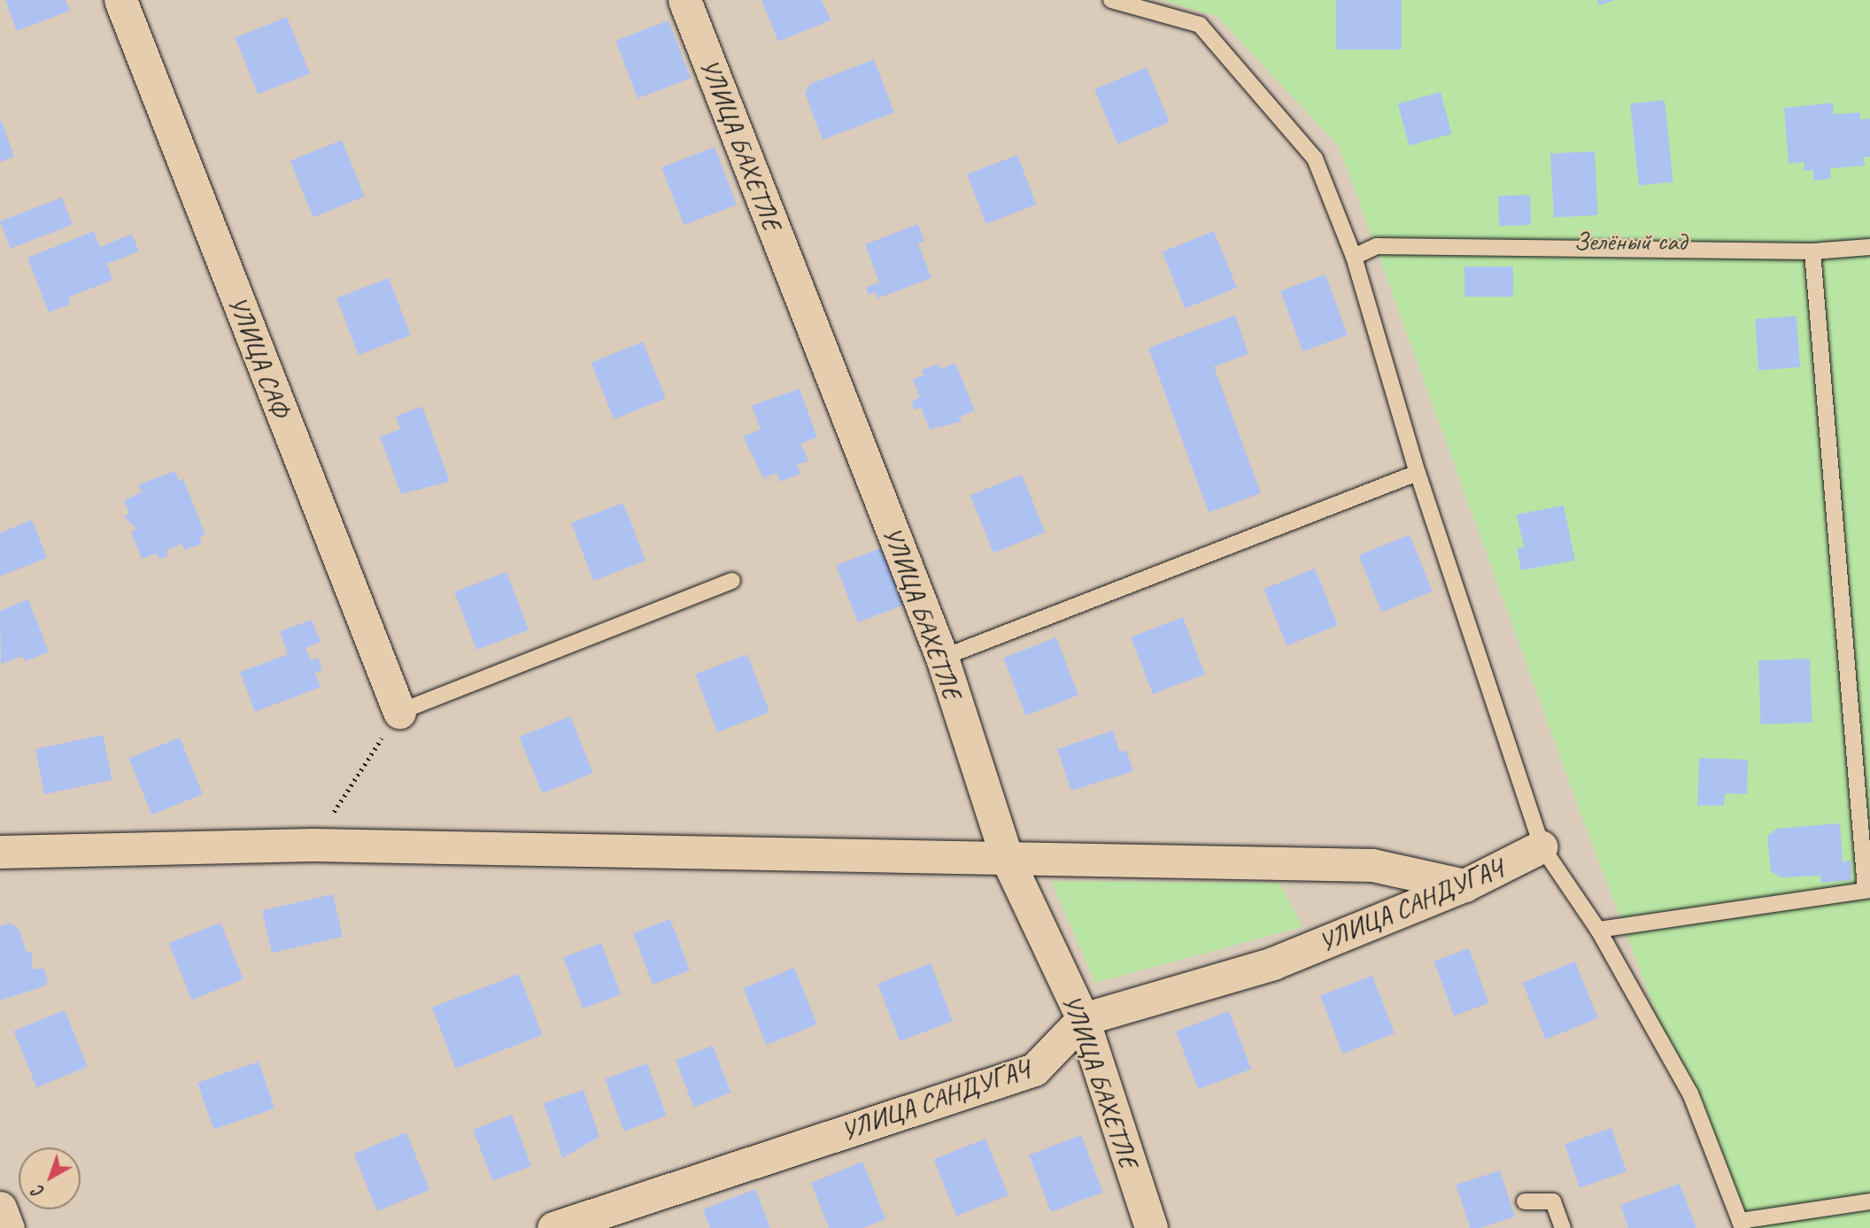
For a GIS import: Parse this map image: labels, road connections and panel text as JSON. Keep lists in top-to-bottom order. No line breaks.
{"streets":{"street":["УЛИЦА БАХЕТЛЕ","УЛИЦА САФ","УЛИЦА САНДУГАЧ"]},"crossings":[["УЛИЦА БАХЕТЛЕ","УЛИЦА САНДУГАЧ"]],"parks":["Зелёный сад"],"north":"bottom left"}
